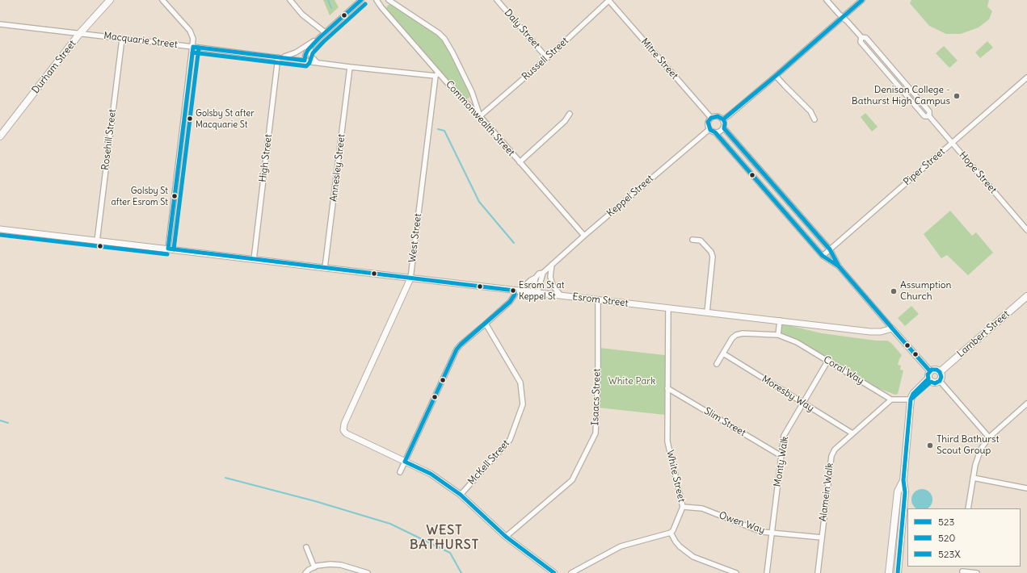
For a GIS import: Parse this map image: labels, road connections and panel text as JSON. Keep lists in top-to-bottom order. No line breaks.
{"streets":{"main road":["Durham Street","Lambert Street"],"street":["Daly Street","Macquarie Street","Russell Street","Mitre Street","Commonwealth Street","Rosehill Street","High Street","Piper Street","Annesley Street","Hope Street","Keppel Street","West Street","Esrom Street","Coral Way","Moresby Way","Isaacs Street","Slim Street","Monty Walk","McKell Street","White Street","Alamein Walk","Owen Way"]},"crossings":[["Daly Street","Russell Street"],["Macquarie Street","Durham Street"],["Macquarie Street","Commonwealth Street"],["Macquarie Street","Rosehill Street"],["Macquarie Street","High Street"],["Macquarie Street","Annesley Street"],["Macquarie Street","West Street"],["Russell Street","Mitre Street"],["Russell Street","Commonwealth Street"],["Mitre Street","Keppel Street"],["Commonwealth Street","Keppel Street"],["Commonwealth Street","West Street"],["Rosehill Street","Esrom Street"],["High Street","Esrom Street"],["Piper Street","Hope Street"],["Annesley Street","Esrom Street"],["Keppel Street","West Street"],["Keppel Street","Esrom Street"],["Keppel Street","McKell Street"],["West Street","Esrom Street"],["Esrom Street","Isaacs Street"],["Esrom Street","White Street"],["Coral Way","Moresby Way"],["Coral Way","Monty Walk"],["Coral Way","Alamein Walk"],["Moresby Way","Monty Walk"],["Moresby Way","Alamein Walk"],["Slim Street","Monty Walk"],["Slim Street","White Street"],["Monty Walk","Owen Way"],["White Street","Owen Way"],["Alamein Walk","Owen Way"]],"districts":["WEST BATHURST"],"parks":["White Park"],"places":["Denison College - Bathurst High Campus","Golsby St after Macquarie St","Golsby St after Esrom St","Esrom St at Keppel St","Assumption Church","Third Bathurst Scout Group"],"lines":["transit line 523","transit line 520","transit line 523X"],"legend":["523","520","523X"]}
